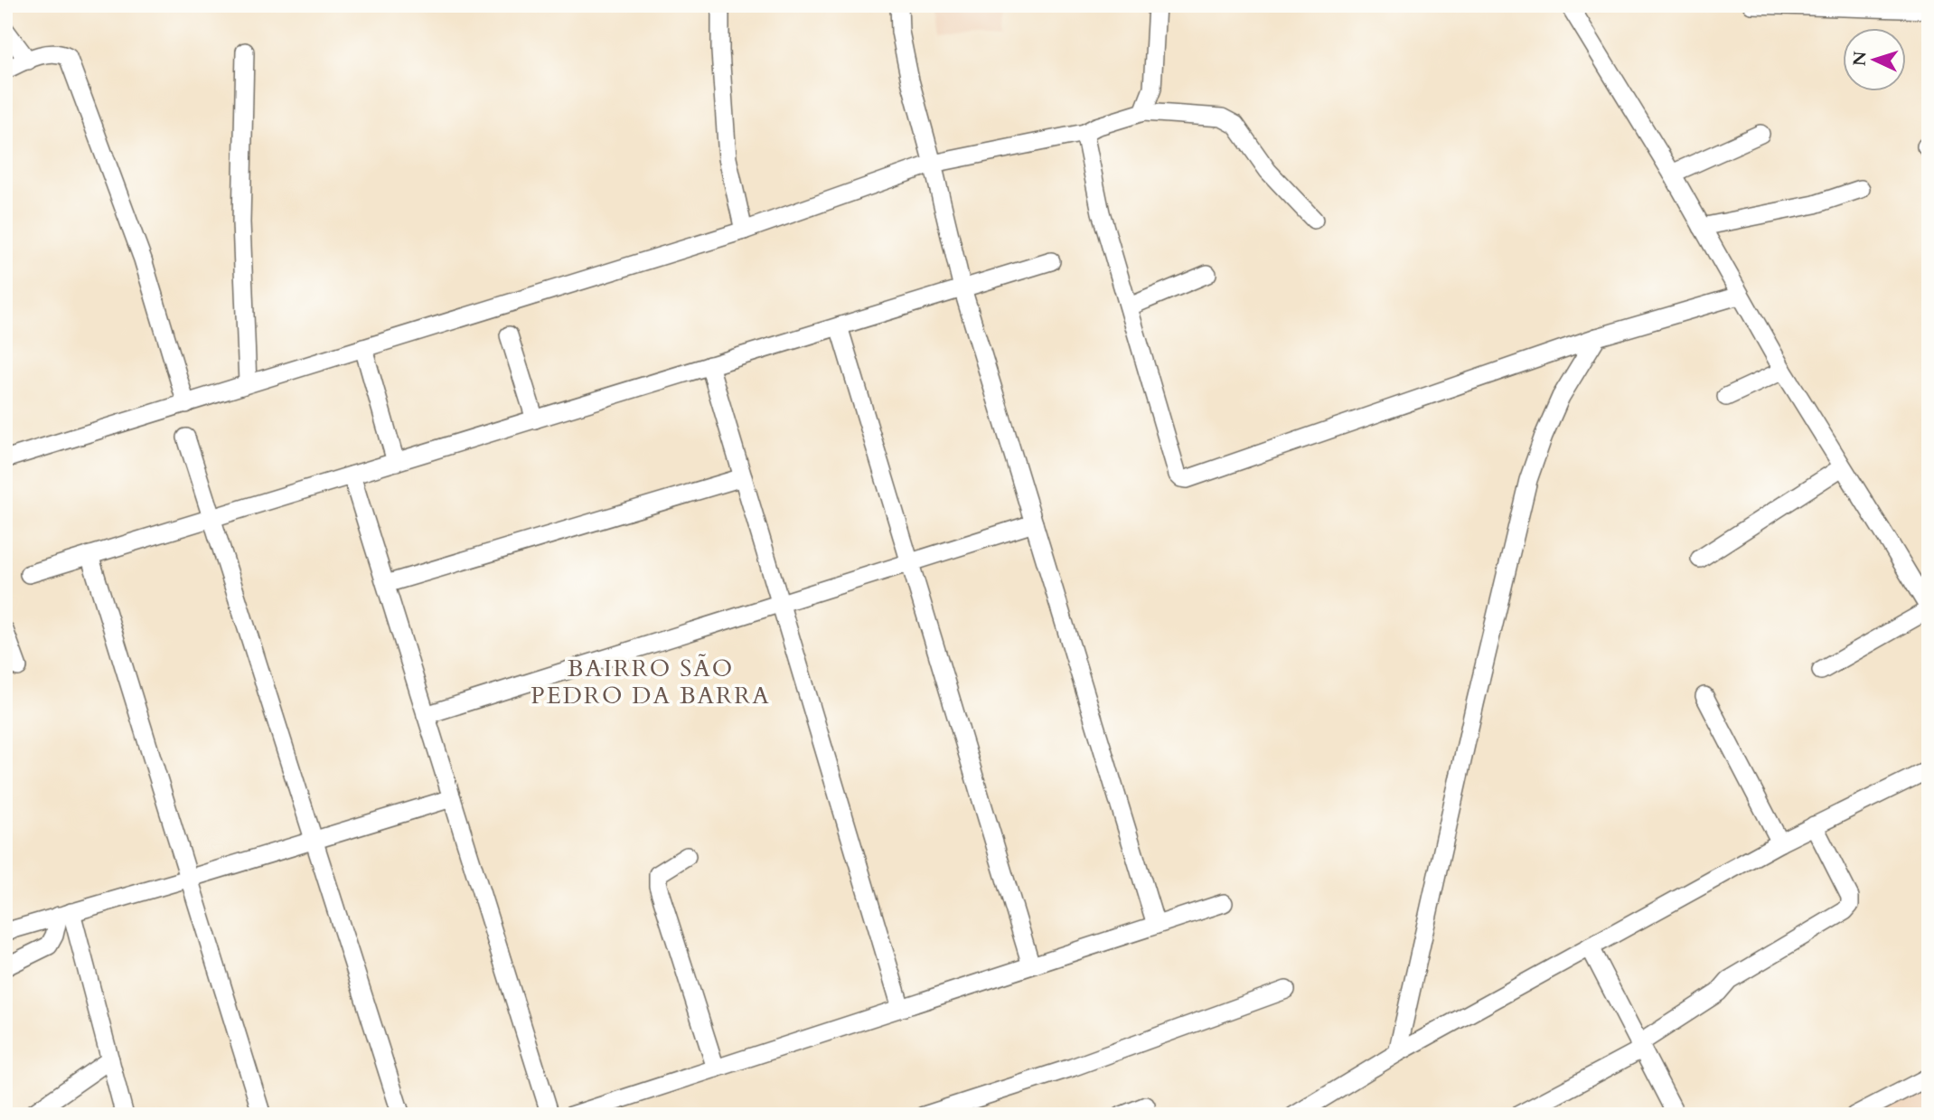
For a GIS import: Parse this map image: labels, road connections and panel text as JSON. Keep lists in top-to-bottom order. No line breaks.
{"districts":["BAIRRO SÃO PEDRO DA BARRA"],"north":"left"}
